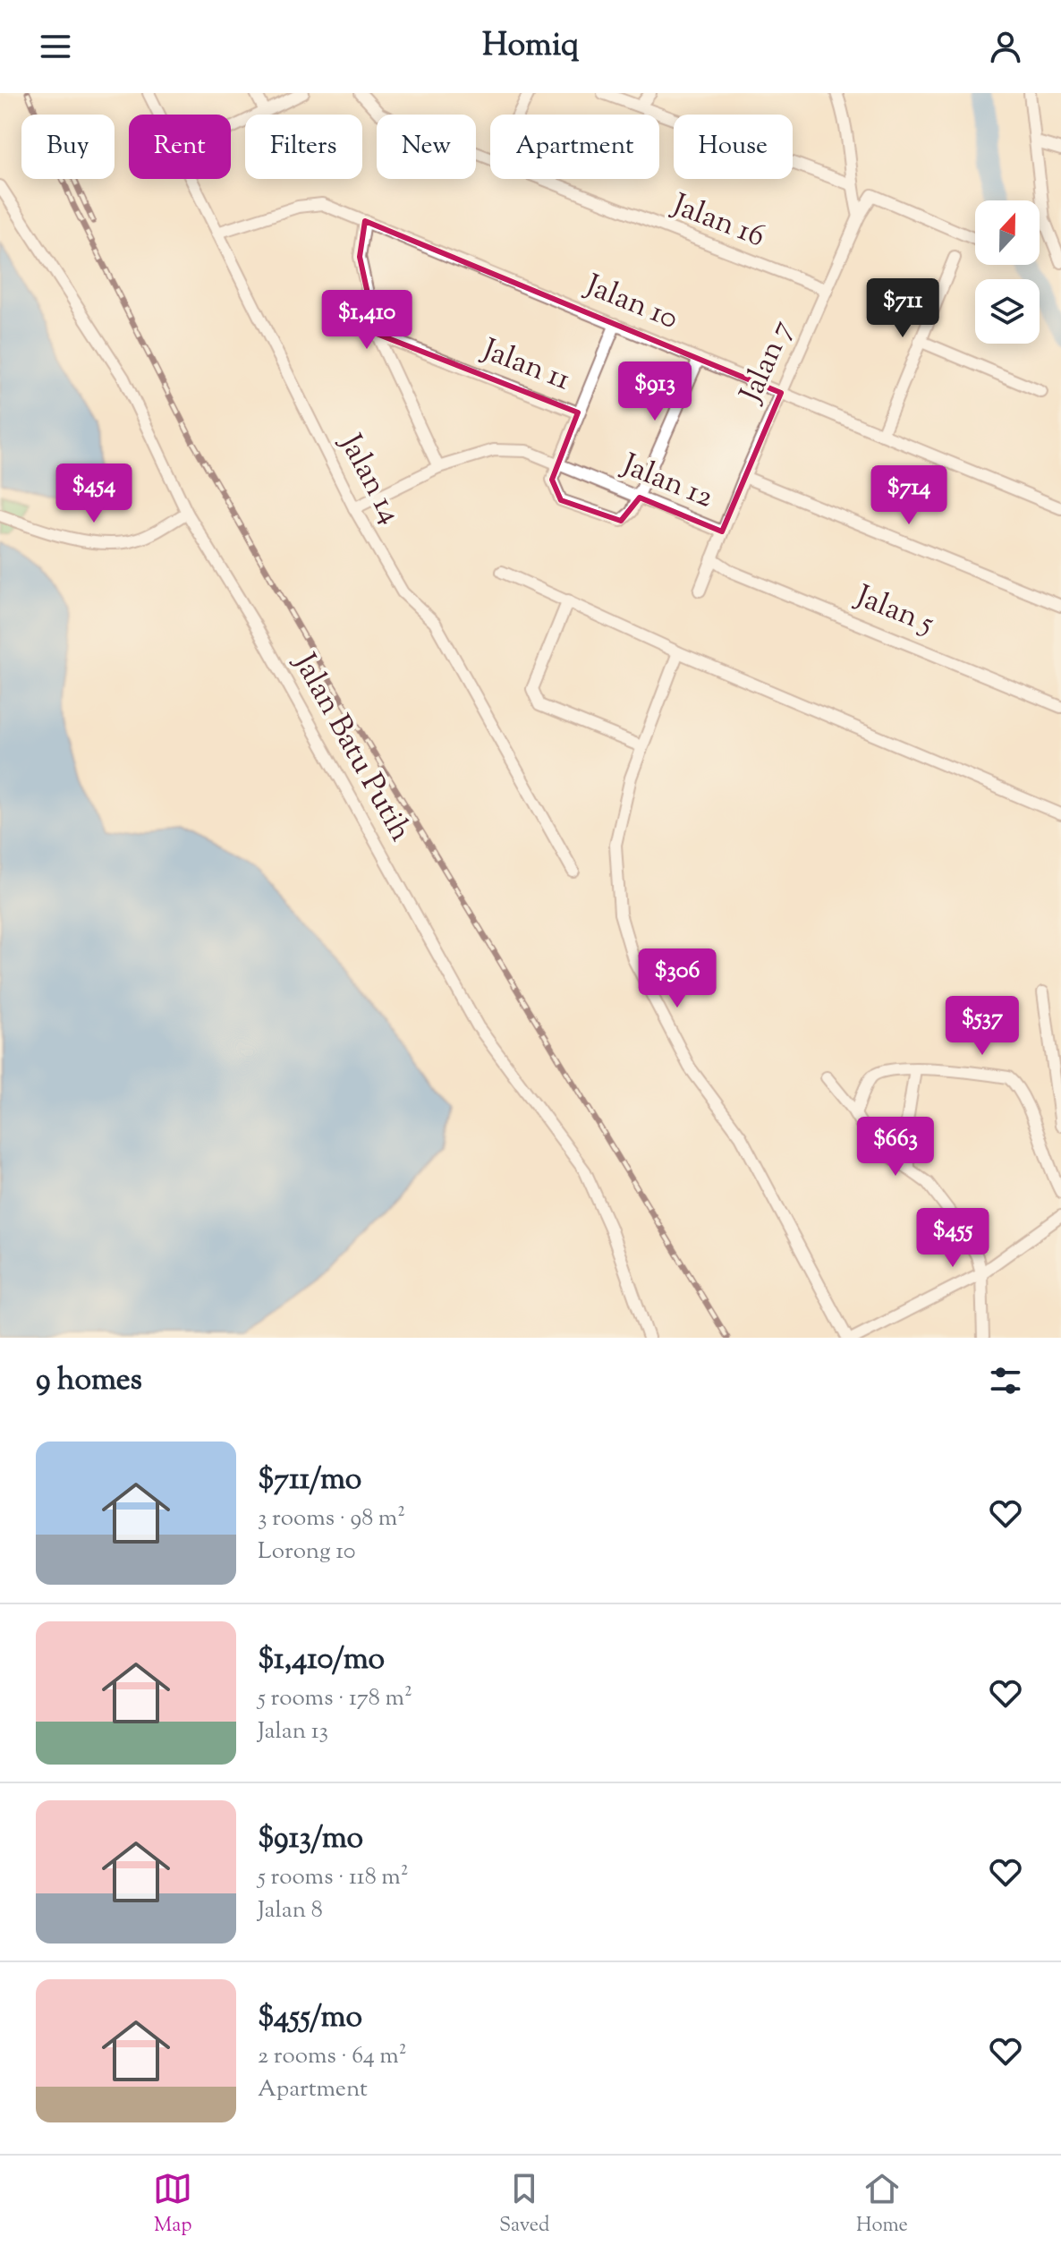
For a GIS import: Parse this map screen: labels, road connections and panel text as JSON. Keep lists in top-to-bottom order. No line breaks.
{"streets":{"street":["Jalan 16","Jalan 10","Jalan 7","Jalan 11","Jalan 14","Jalan 12","Jalan 5","Jalan Batu Putih"]},"crossings":[["Jalan 16","Jalan 7"],["Jalan 10","Jalan 7"],["Jalan 10","Jalan 14"],["Jalan 7","Jalan 12"],["Jalan 7","Jalan 5"],["Jalan 14","Jalan 12"]],"north":"top","page":{"header":"Homiq","chip":["Buy","Rent","Filters","New","Apartment","House"],"price":["$711","$1,410","$913","$454","$714","$306","$537","$663","$455"],"heading":"9 homes","list":[{"name":"$711/mo","note":"3 rooms · 98 m² · Lorong 10"},{"name":"$1,410/mo","note":"5 rooms · 178 m² · Jalan 13"},{"name":"$913/mo","note":"5 rooms · 118 m² · Jalan 8"},{"name":"$455/mo","note":"2 rooms · 64 m² · Apartment"}],"tabs":["Map","Saved","Home"]}}
